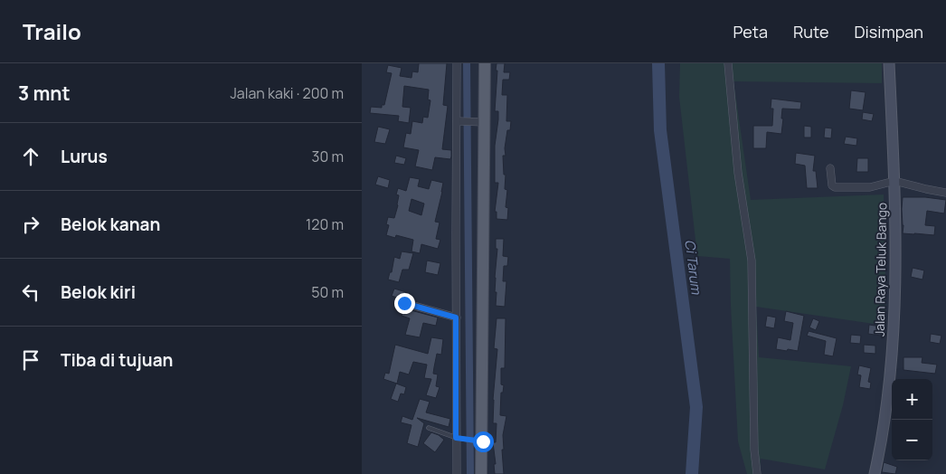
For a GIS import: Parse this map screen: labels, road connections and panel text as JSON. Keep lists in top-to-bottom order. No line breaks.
{"streets":{"main road":["Jalan Raya Teluk Bango"]},"water":["Ci Tarum"],"page":{"header":"Trailo","nav":["Peta","Rute","Disimpan"],"heading":["3 mnt","Jalan kaki · 200 m"],"list":[["Lurus","30 m"],["Belok kanan","120 m"],["Belok kiri","50 m"],"Tiba di tujuan"],"map_buttons":["+","−"]}}
